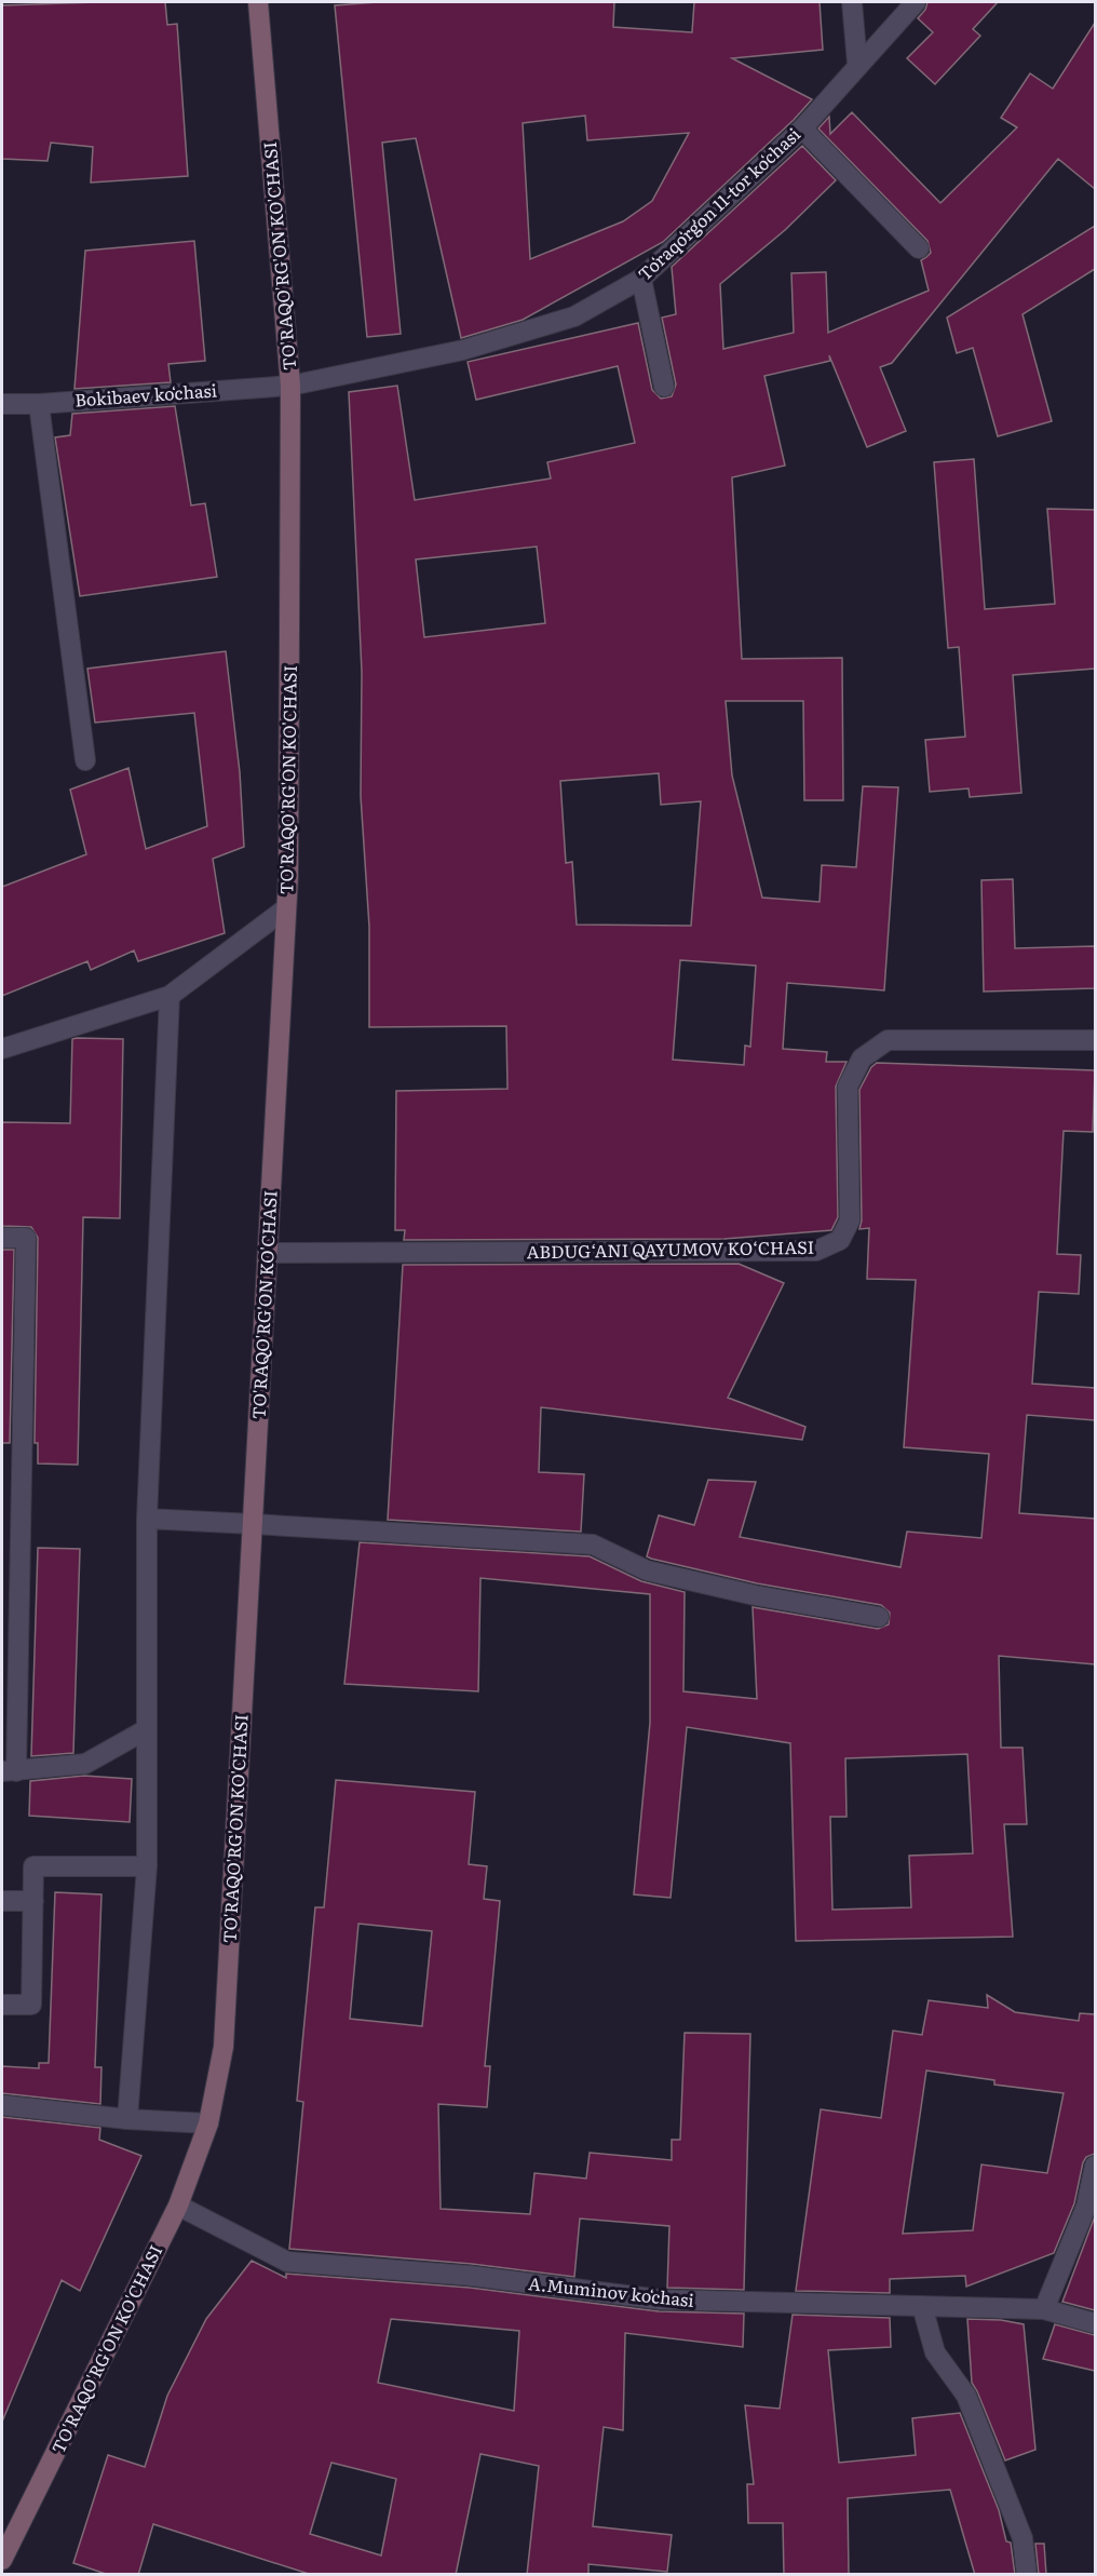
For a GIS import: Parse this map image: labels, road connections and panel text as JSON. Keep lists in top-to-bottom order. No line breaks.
{"streets":{"main road":["TO'RAQO'RG'ON KO'CHASI"],"street":["Toʻraqoʻrgʻon 11-tor koʻchasi","Bokibaev koʻchasi","ABDUG‘ANI QAYUMOV KO‘CHASI","A.Muminov koʻchasi"]},"crossings":[["Toʻraqoʻrgʻon 11-tor koʻchasi","TO'RAQO'RG'ON KO'CHASI"],["Toʻraqoʻrgʻon 11-tor koʻchasi","Bokibaev koʻchasi"],["TO'RAQO'RG'ON KO'CHASI","Bokibaev koʻchasi"],["TO'RAQO'RG'ON KO'CHASI","ABDUG‘ANI QAYUMOV KO‘CHASI"],["TO'RAQO'RG'ON KO'CHASI","A.Muminov koʻchasi"]]}
